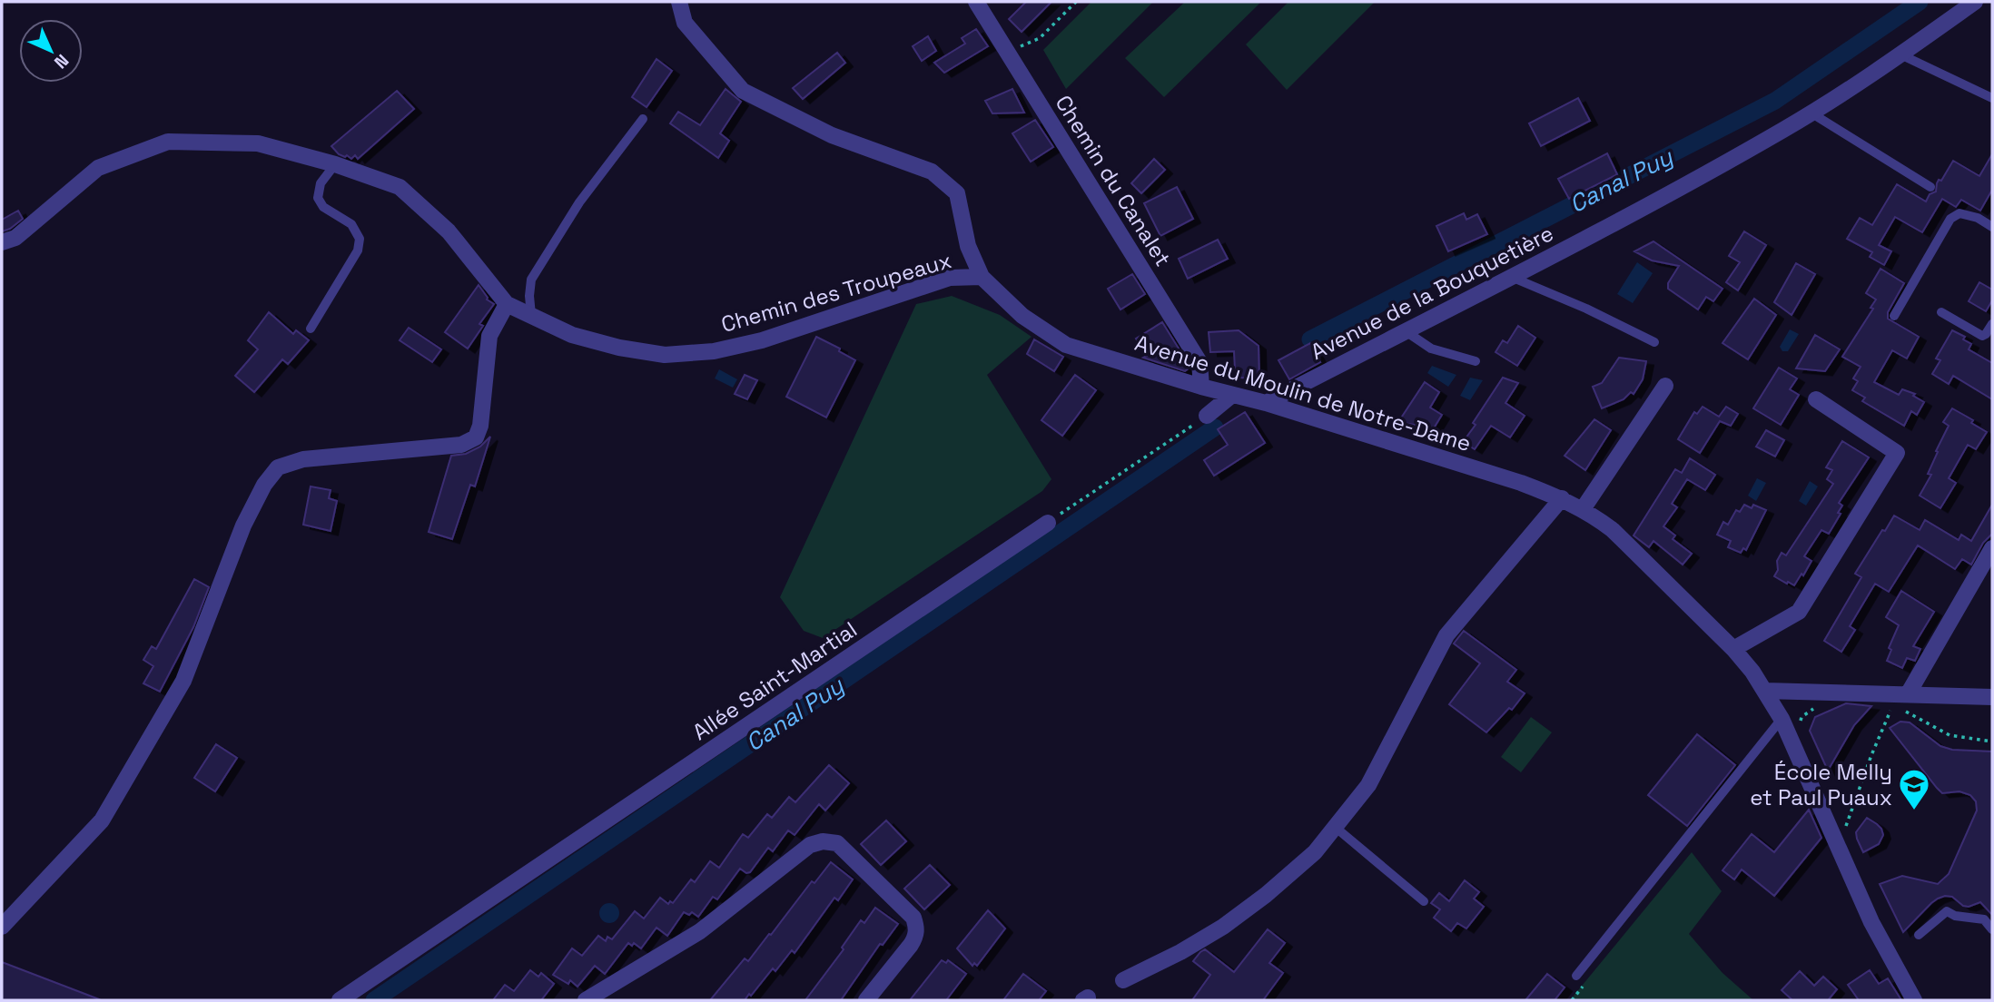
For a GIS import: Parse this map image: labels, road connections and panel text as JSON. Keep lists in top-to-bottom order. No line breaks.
{"streets":{"street":["Chemin du Canalet","Chemin des Troupeaux","Avenue de la Bouquetière","Avenue du Moulin de Notre-Dame","Allée Saint-Martial"]},"crossings":[["Chemin du Canalet","Avenue du Moulin de Notre-Dame"],["Chemin des Troupeaux","Avenue du Moulin de Notre-Dame"],["Avenue de la Bouquetière","Avenue du Moulin de Notre-Dame"]],"water":["Canal Puy"],"places":{"school or university":["École Melly et Paul Puaux"]},"north":"bottom right"}
